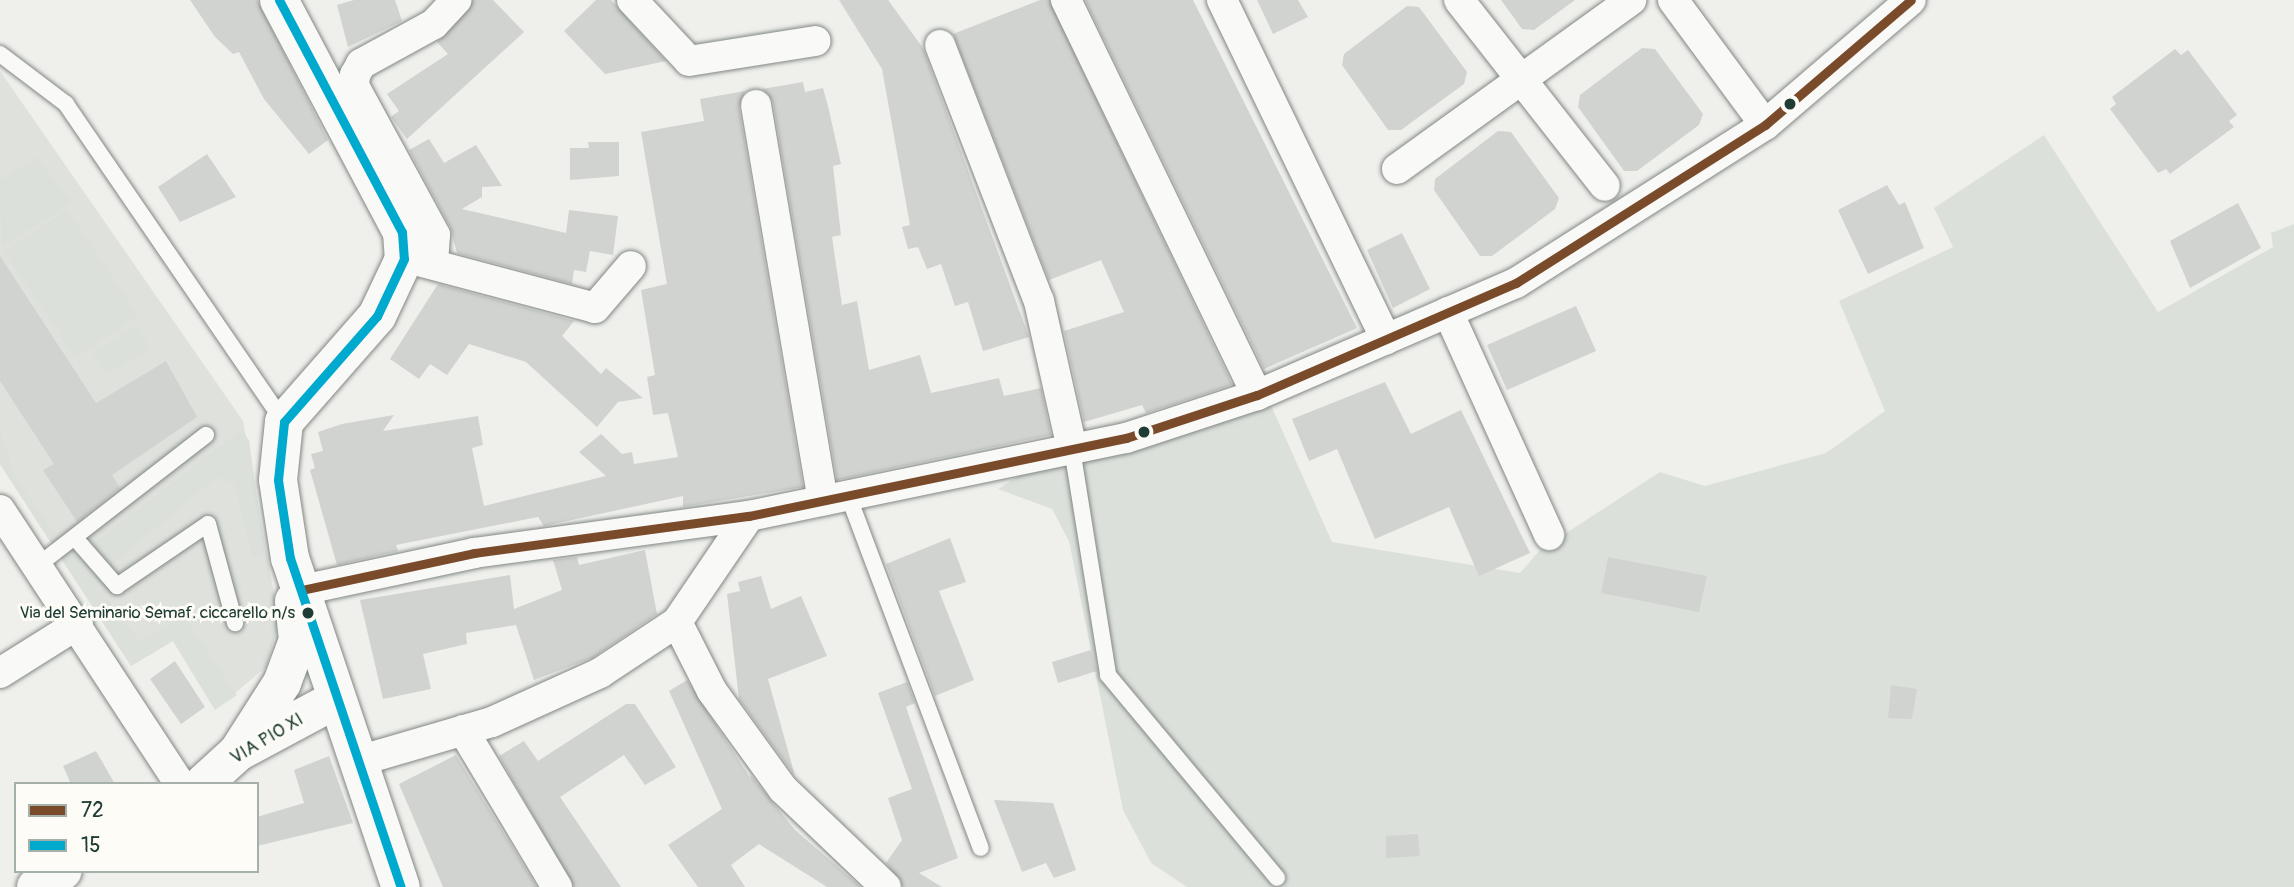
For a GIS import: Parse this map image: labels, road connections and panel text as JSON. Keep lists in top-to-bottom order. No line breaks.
{"streets":{"main road":["VIA PIO XI"]},"places":["Via del Seminario Semaf. ciccarello n/s"],"lines":["transit line 72","transit line 15"],"legend":["72","15"]}
